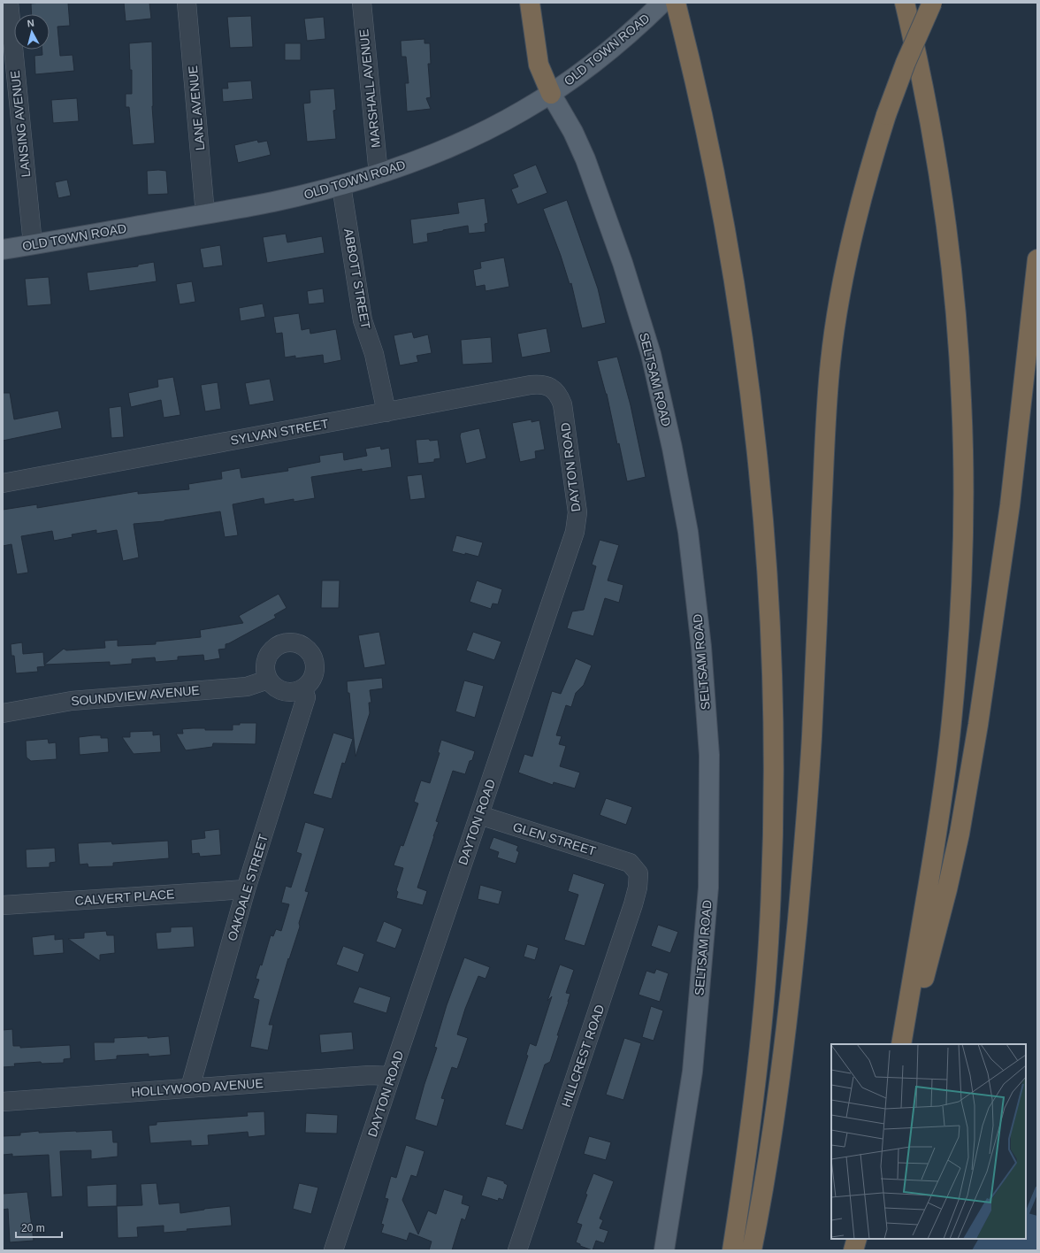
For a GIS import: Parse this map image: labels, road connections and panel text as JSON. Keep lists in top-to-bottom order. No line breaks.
{"streets":{"main road":["OLD TOWN ROAD","SELTSAM ROAD"],"street":["MARSHALL AVENUE","LANE AVENUE","LANSING AVENUE","ABBOTT STREET","SYLVAN STREET","DAYTON ROAD","SOUNDVIEW AVENUE","GLEN STREET","OAKDALE STREET","CALVERT PLACE","HILLCREST ROAD","HOLLYWOOD AVENUE"]},"crossings":[["OLD TOWN ROAD","MARSHALL AVENUE"],["OLD TOWN ROAD","LANE AVENUE"],["OLD TOWN ROAD","LANSING AVENUE"],["OLD TOWN ROAD","ABBOTT STREET"],["OLD TOWN ROAD","SELTSAM ROAD"],["ABBOTT STREET","SYLVAN STREET"],["SYLVAN STREET","DAYTON ROAD"],["DAYTON ROAD","GLEN STREET"],["DAYTON ROAD","HOLLYWOOD AVENUE"],["SOUNDVIEW AVENUE","OAKDALE STREET"],["GLEN STREET","HILLCREST ROAD"],["OAKDALE STREET","CALVERT PLACE"],["OAKDALE STREET","HOLLYWOOD AVENUE"]],"scale_bar":"20 m","north":"top"}
